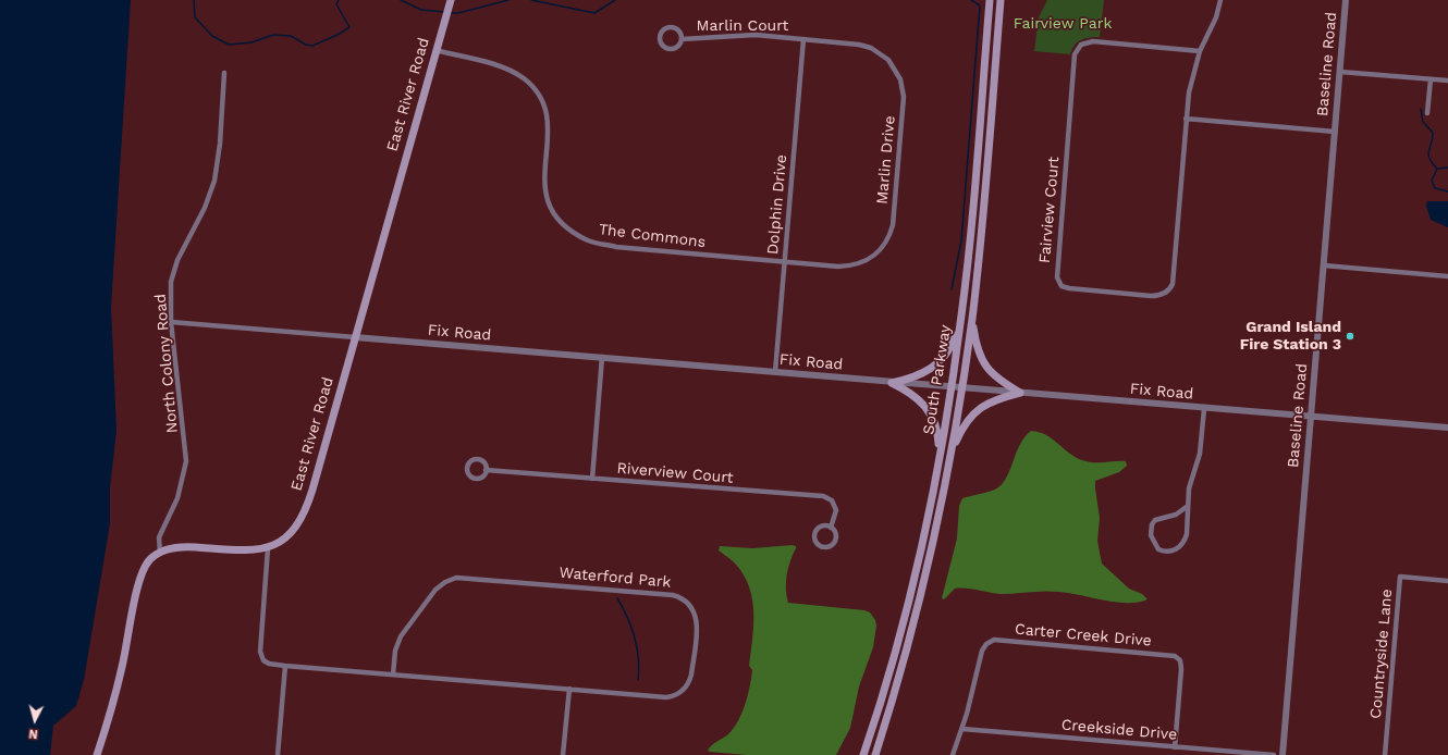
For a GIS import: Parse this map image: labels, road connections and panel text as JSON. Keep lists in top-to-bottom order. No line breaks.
{"streets":{"main road":["East River Road","South Parkway"],"street":["Marlin Court","Baseline Road","Marlin Drive","Dolphin Drive","Fairview Court","The Commons","Fix Road","North Colony Road","Riverview Court","Waterford Park","Carter Creek Drive","Countryside Lane","Creekside Drive"]},"crossings":[["Marlin Court","Marlin Drive"],["Marlin Court","Dolphin Drive"],["Baseline Road","Fix Road"],["East River Road","The Commons"],["East River Road","Fix Road"],["East River Road","North Colony Road"],["East River Road","Waterford Park"],["Marlin Drive","Dolphin Drive"],["Marlin Drive","The Commons"],["Dolphin Drive","The Commons"],["Dolphin Drive","Fix Road"],["Fix Road","North Colony Road"],["Fix Road","South Parkway"],["Carter Creek Drive","Creekside Drive"]],"parks":["Fairview Park"],"places":["Grand Island Fire Station 3"],"north":"bottom"}
